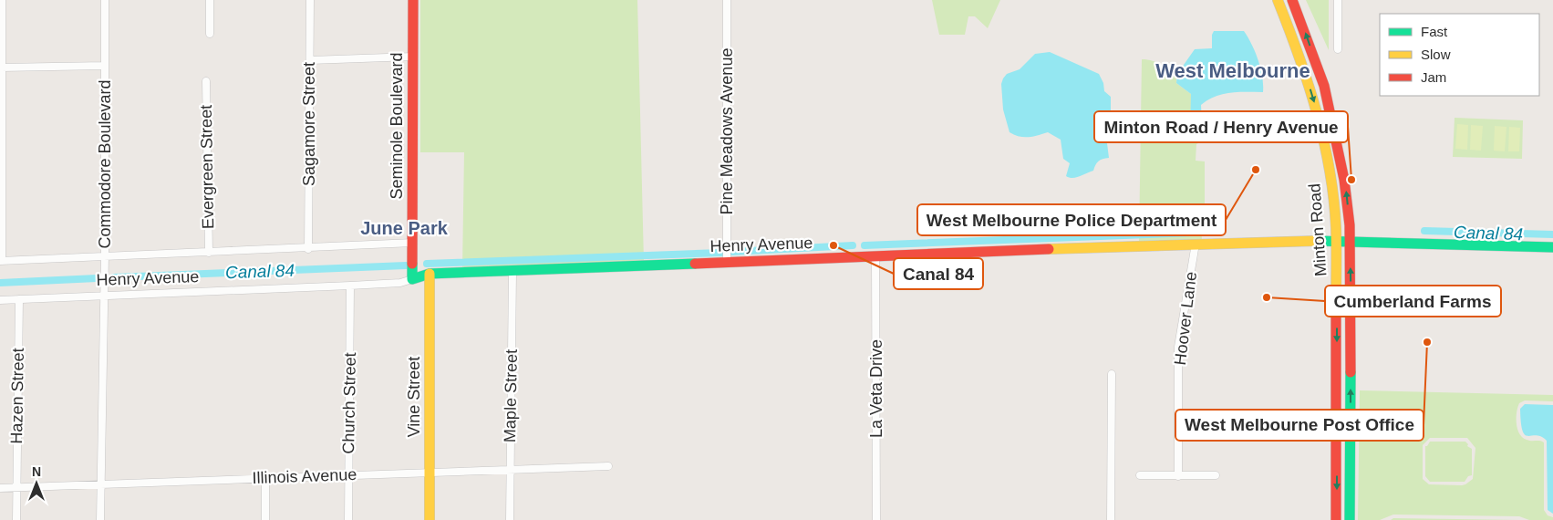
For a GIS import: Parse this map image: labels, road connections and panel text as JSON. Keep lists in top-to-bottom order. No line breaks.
{"streets":{"street":["Sagamore Street","Seminole Boulevard","Pine Meadows Avenue","Commodore Boulevard","Evergreen Street","Minton Road","Henry Avenue","Hoover Lane","La Veta Drive","Hazen Street","Maple Street","Vine Street","Church Street","Illinois Avenue"]},"crossings":[["Seminole Boulevard","Henry Avenue"],["Pine Meadows Avenue","Henry Avenue"],["Commodore Boulevard","Henry Avenue"],["Commodore Boulevard","Illinois Avenue"],["Minton Road","Henry Avenue"],["Henry Avenue","Hoover Lane"],["Henry Avenue","La Veta Drive"],["Henry Avenue","Hazen Street"],["Henry Avenue","Maple Street"],["Henry Avenue","Vine Street"],["Henry Avenue","Church Street"],["Hazen Street","Illinois Avenue"],["Maple Street","Illinois Avenue"],["Vine Street","Illinois Avenue"],["Church Street","Illinois Avenue"]],"districts":["West Melbourne","June Park"],"water":["Canal 84"],"places":["West Melbourne Police Department","Minton Road / Henry Avenue","Canal 84","Cumberland Farms","West Melbourne Post Office"],"legend":["Fast","Slow","Jam"],"north":"top"}
